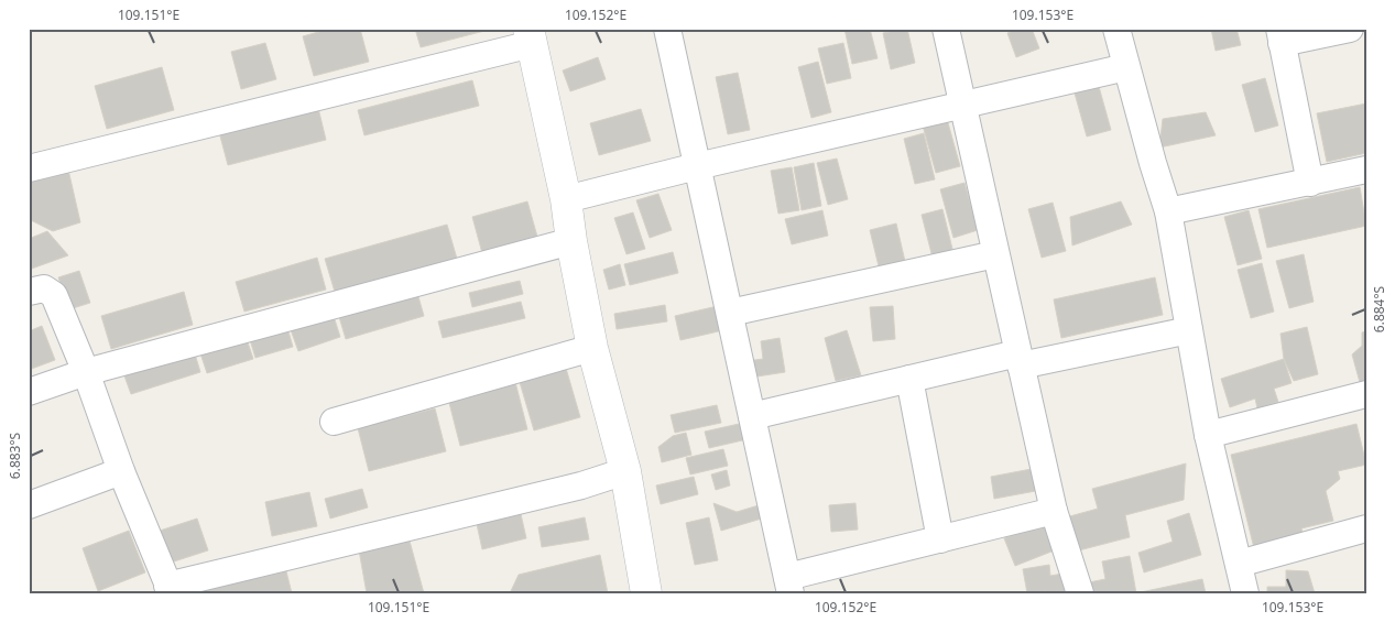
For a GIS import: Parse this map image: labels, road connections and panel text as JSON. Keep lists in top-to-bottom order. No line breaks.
{"coordinates":["109.151°E","109.152°E","109.153°E","6.884°S","6.883°S"]}
